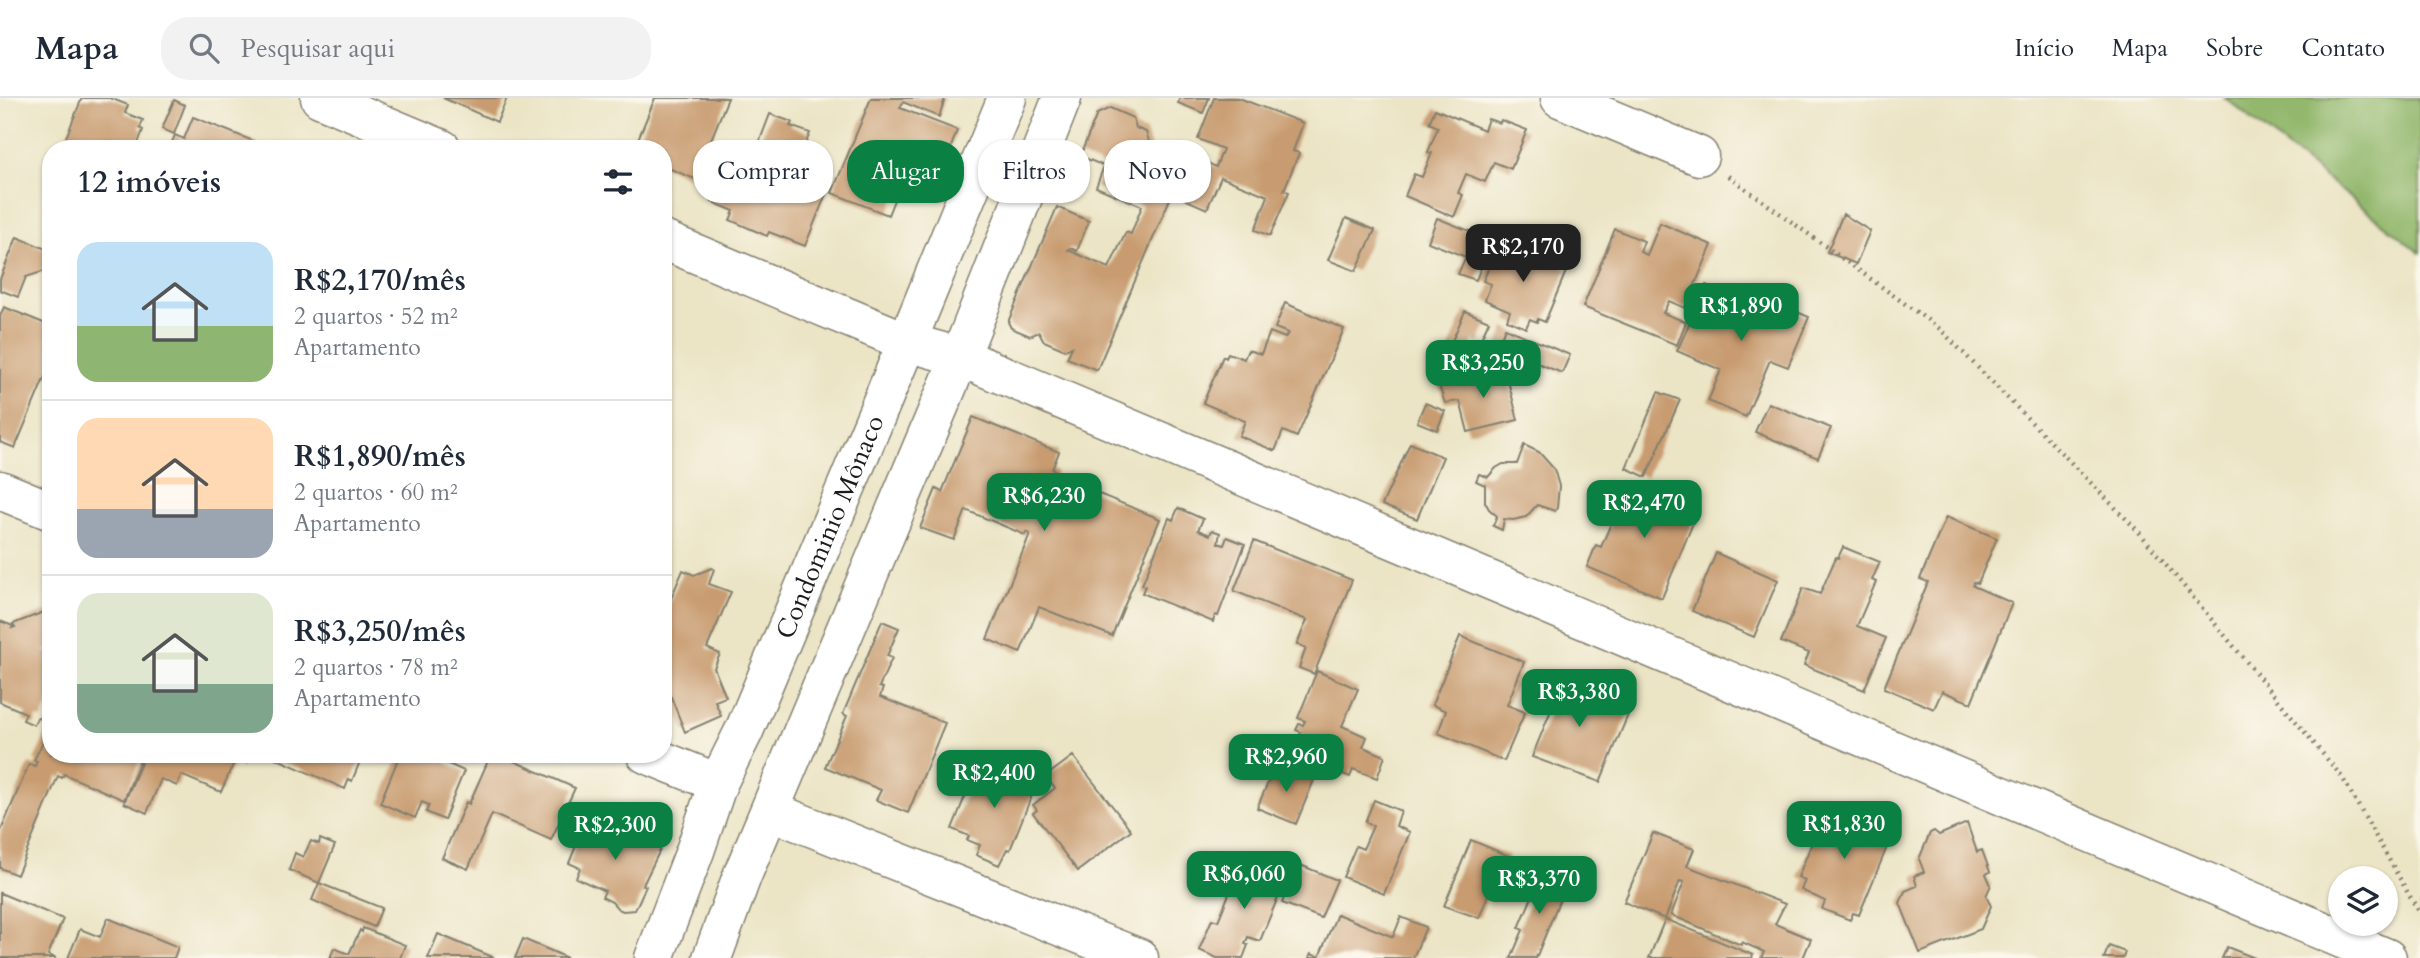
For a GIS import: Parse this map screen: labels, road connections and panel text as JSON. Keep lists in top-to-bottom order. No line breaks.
{"streets":{"street":["Condominio Mônaco"]},"page":{"header":"Mapa","search":"Pesquisar aqui","nav":["Início","Mapa","Sobre","Contato"],"chip":["Comprar","Alugar","Filtros","Novo"],"heading":"12 imóveis","price":["R$2,170","R$1,890","R$3,250","R$6,230","R$2,470","R$3,380","R$2,960","R$2,400","R$1,830","R$2,300","R$6,060","R$3,370"],"list":[{"name":"R$2,170/mês","note":"2 quartos · 52 m² · Apartamento"},{"name":"R$1,890/mês","note":"2 quartos · 60 m² · Apartamento"},{"name":"R$3,250/mês","note":"2 quartos · 78 m² · Apartamento"}]}}
